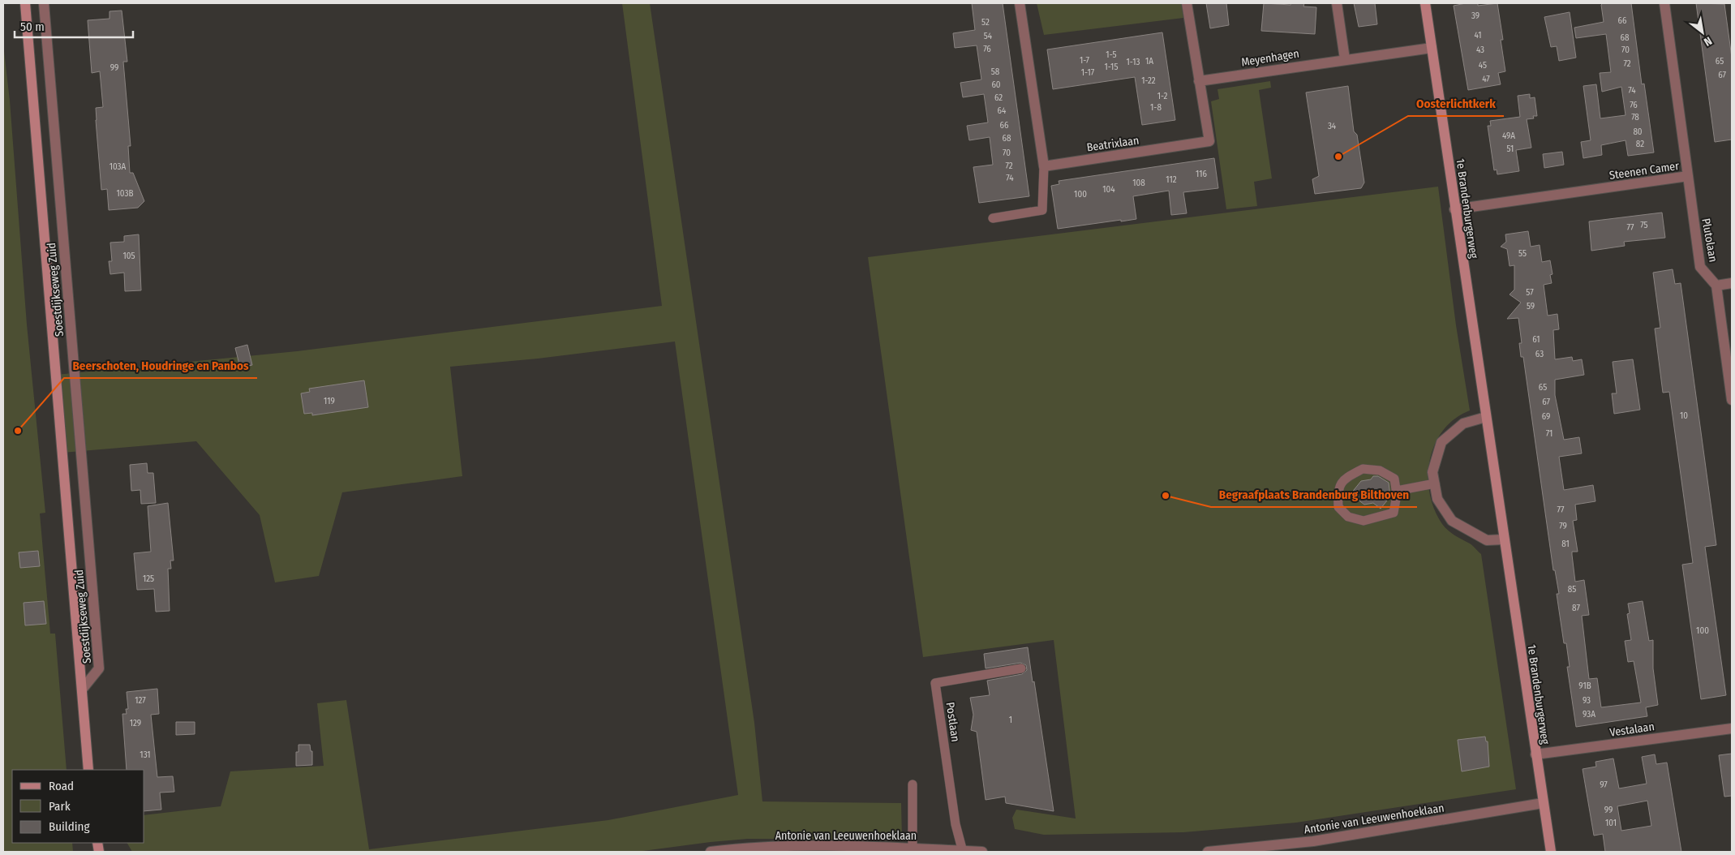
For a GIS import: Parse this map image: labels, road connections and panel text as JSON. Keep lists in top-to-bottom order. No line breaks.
{"streets":{"street":["Meyenhagen","Beatrixlaan","Steenen Camer","1e Brandenburgerweg","Plutolaan","Soestdijkseweg Zuid","Vestalaan","Antonie van Leeuwenhoeklaan"],"lane":["Postlaan"]},"crossings":[["Meyenhagen","Beatrixlaan"],["Meyenhagen","1e Brandenburgerweg"],["Steenen Camer","1e Brandenburgerweg"],["Steenen Camer","Plutolaan"],["1e Brandenburgerweg","Vestalaan"],["1e Brandenburgerweg","Antonie van Leeuwenhoeklaan"],["Postlaan","Antonie van Leeuwenhoeklaan"]],"places":["Oosterlichtkerk","Beerschoten, Houdringe en Panbos","Begraafplaats Brandenburg Bilthoven"],"house_numbers":["39","66","52","41","54","68","76","43","70","1-5","1-7","1A","65","1-13","72","45","1-15","99","58","1-17","67","47","1-22","60","74","1-2","62","76","1-8","64","78","66","34","80","49A","68","82","51","70","72","103A","116","74","112","108","104","103B","100","75","77","55","105","57","59","61","63","65","119","67","10","69","71","77","79","81","125","85","87","100","91B","127","93","93A","1","129","131","97","99","101"],"legend":["Road","Park","Building"],"scale_bar":"50 m","north":"bottom right"}
